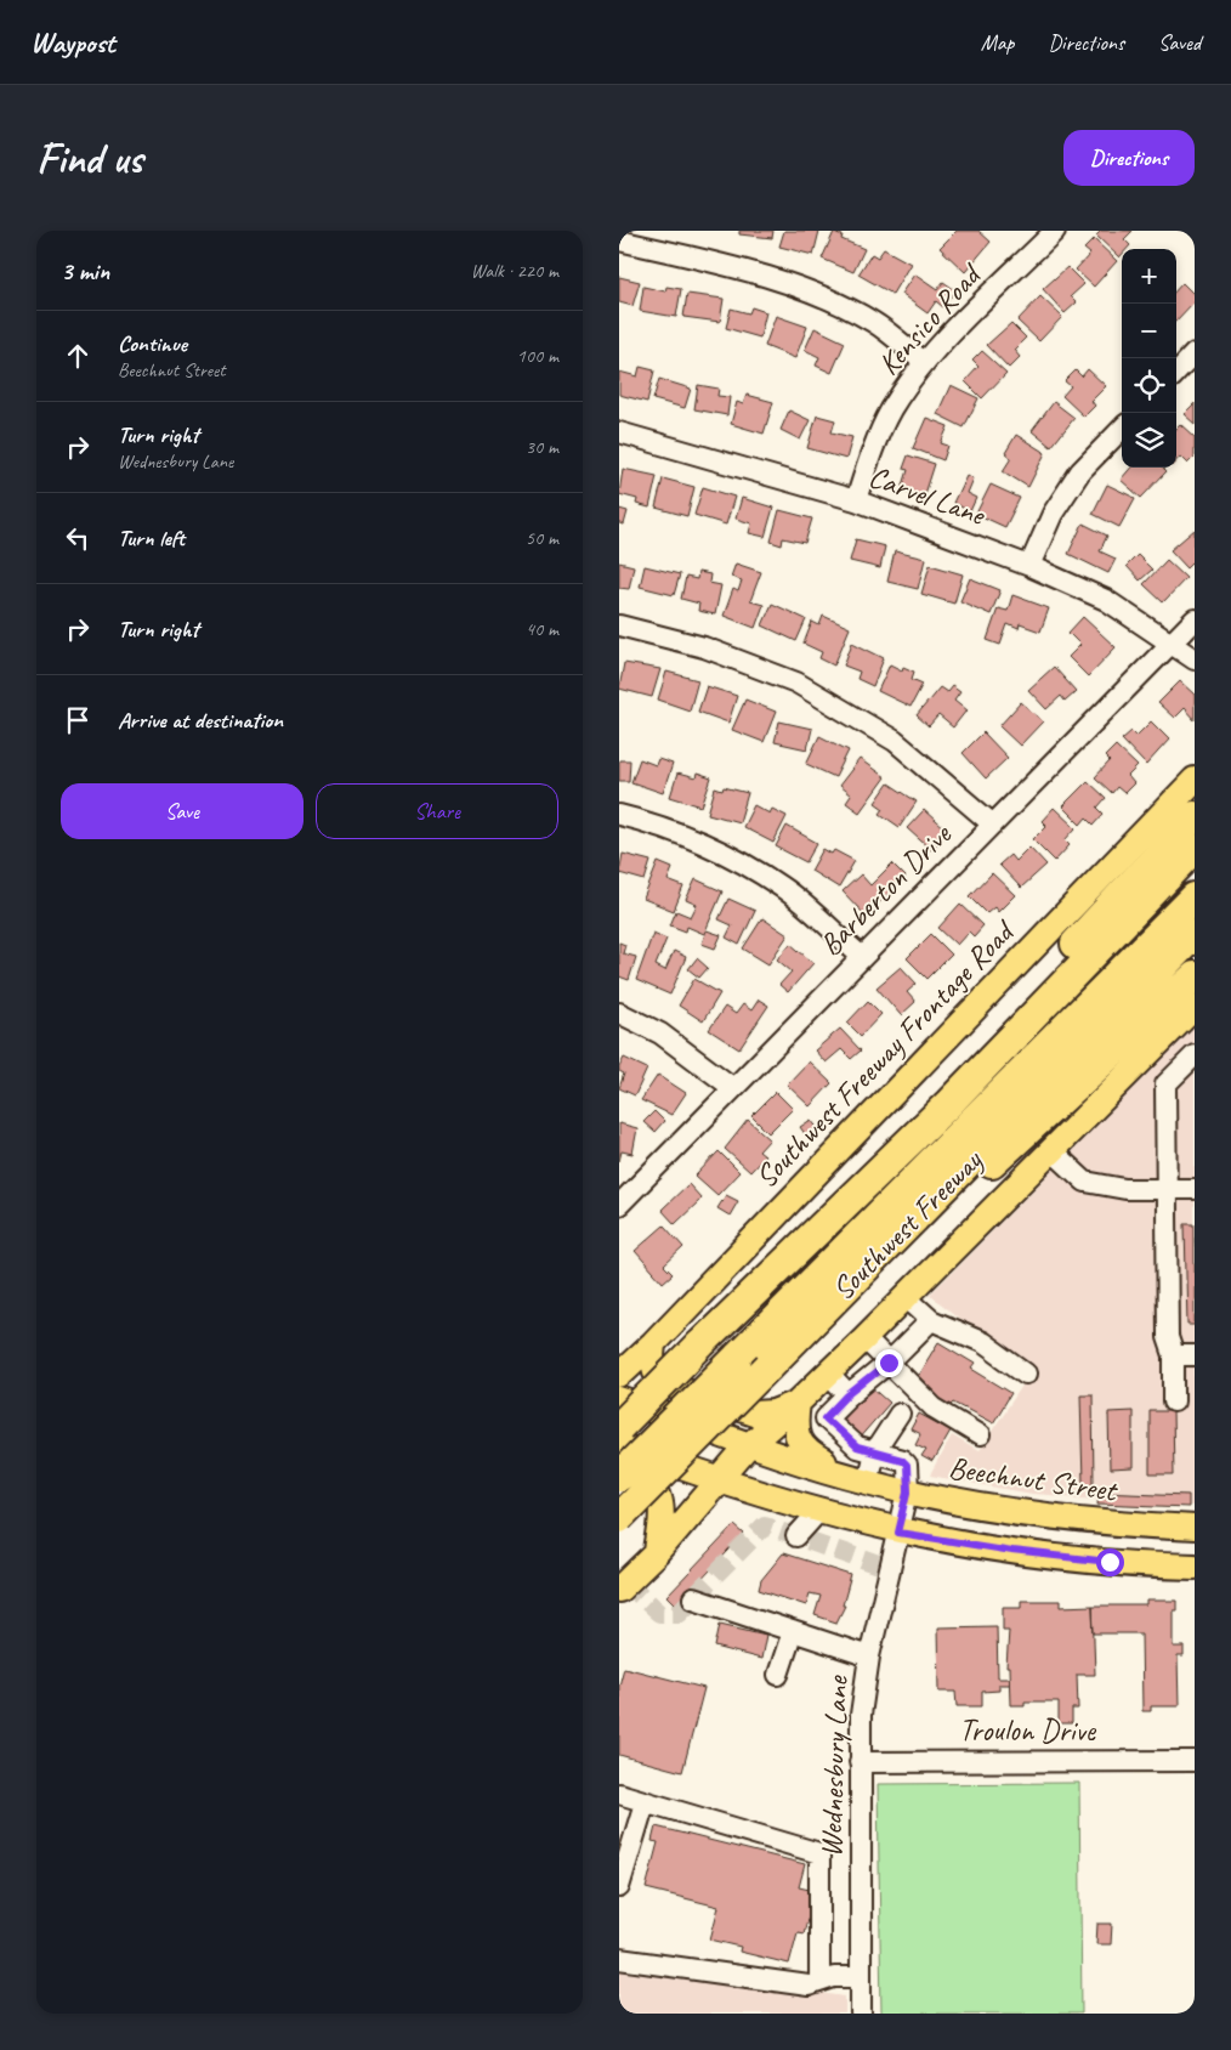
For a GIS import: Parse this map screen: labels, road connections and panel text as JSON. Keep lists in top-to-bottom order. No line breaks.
{"streets":{"highway":["Southwest Freeway"],"main road":["Southwest Freeway Frontage Road","Beechnut Street"],"street":["Kensico Road","Carvel Lane","Barberton Drive","Troulon Drive","Wednesbury Lane"]},"crossings":[["Kensico Road","Carvel Lane"],["Carvel Lane","Barberton Drive"],["Beechnut Street","Wednesbury Lane"],["Troulon Drive","Wednesbury Lane"]],"page":{"header":"Waypost","nav":["Map","Directions","Saved"],"buttons":["Directions",["Save","Share"]],"title":"Find us","heading":["3 min","Walk · 220 m"],"map_buttons":["+","−"],"list":[["Continue","Beechnut Street","100 m"],["Turn right","Wednesbury Lane","30 m"],["Turn left","50 m"],["Turn right","40 m"],"Arrive at destination"]}}
